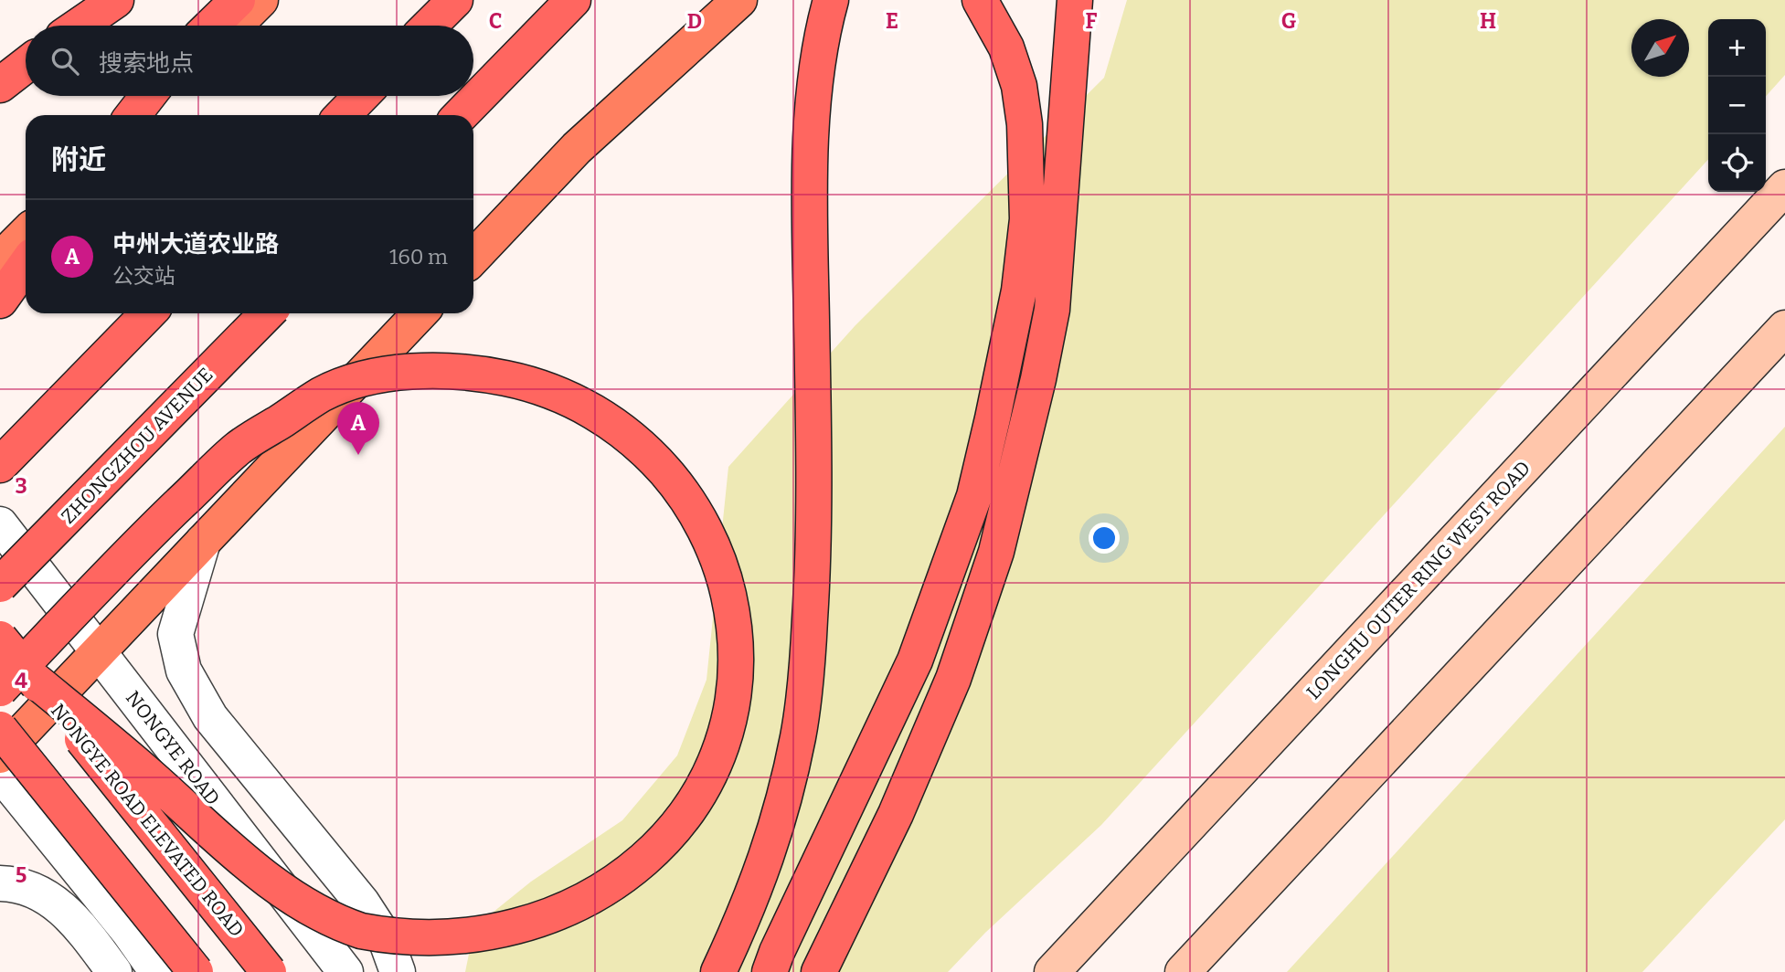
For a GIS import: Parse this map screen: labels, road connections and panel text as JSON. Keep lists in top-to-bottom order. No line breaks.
{"streets":{"highway":["ZHONGZHOU AVENUE","NONGYE ROAD ELEVATED ROAD"],"main road":["LONGHU OUTER RING WEST ROAD"],"street":["NONGYE ROAD"]},"north":"top right","page":{"map_buttons":["+","−"],"search":"搜索地点","heading":"附近","list":[{"mark":"A","name":"中州大道农业路","note":"公交站","value":"160 m"}],"pins":"A"},"grid":{"columns":["C","D","E","F","G","H"],"rows":["3","4","5"]}}
